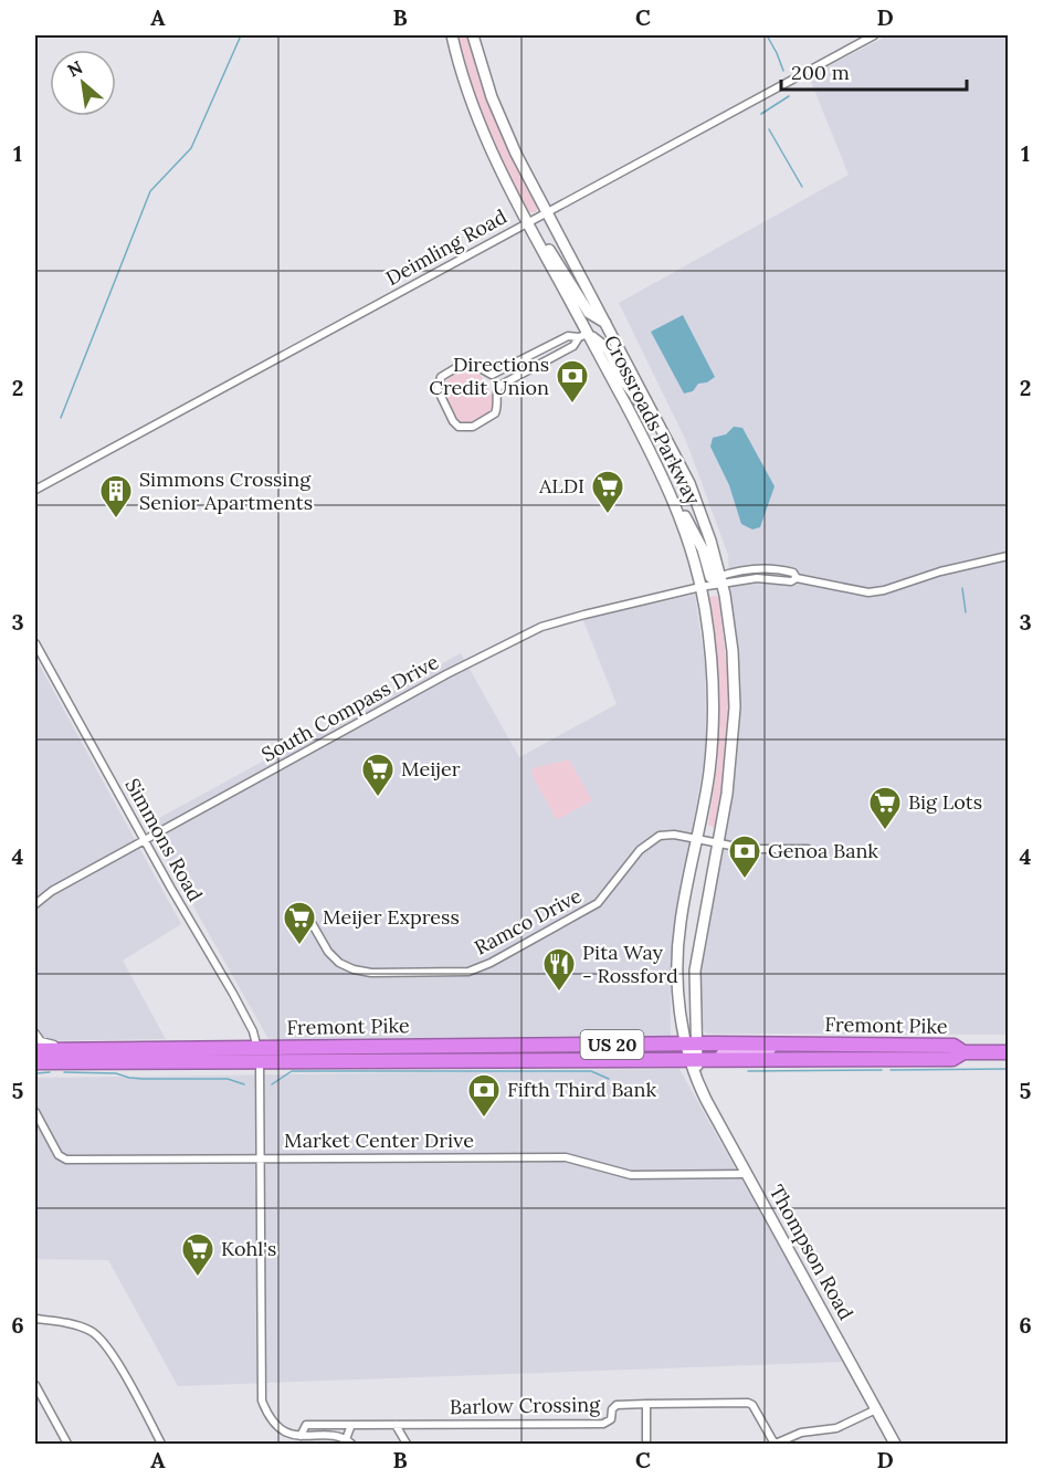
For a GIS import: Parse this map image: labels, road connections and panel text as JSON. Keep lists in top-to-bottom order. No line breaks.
{"streets":{"highway":["Fremont Pike","US 20"],"street":["Deimling Road","Crossroads Parkway","South Compass Drive","Simmons Road","Ramco Drive","Market Center Drive","Thompson Road","Barlow Crossing"]},"crossings":[["Deimling Road","Crossroads Parkway"],["Crossroads Parkway","South Compass Drive"],["Crossroads Parkway","Ramco Drive"],["Crossroads Parkway","Fremont Pike"],["Crossroads Parkway","Thompson Road"],["South Compass Drive","Simmons Road"],["Simmons Road","Fremont Pike"],["Fremont Pike","US 20"],["Fremont Pike","Thompson Road"],["Market Center Drive","Thompson Road"]],"places":{"bank":["Directions Credit Union","Genoa Bank","Fifth Third Bank"],"supermarket":["ALDI","Meijer","Big Lots","Meijer Express","Kohl's"],"building":["Simmons Crossing Senior Apartments"],"restaurant":["Pita Way - Rossford"]},"scale_bar":"200 m","north":"top left","grid":{"columns":["A","B","C","D"],"rows":["1","2","3","4","5","6"]}}
